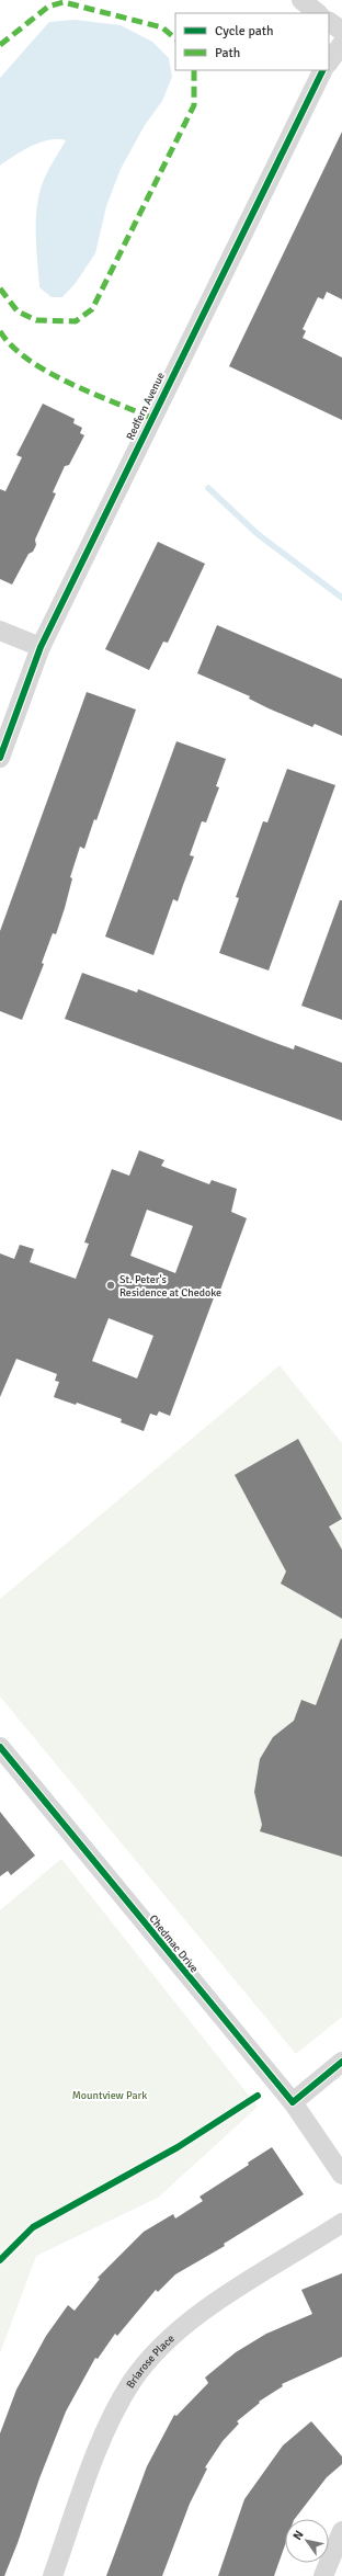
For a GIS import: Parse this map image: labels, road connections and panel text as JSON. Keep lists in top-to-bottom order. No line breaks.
{"streets":{"street":["Redfern Avenue","Chedmac Drive","Briarose Place"]},"parks":["Mountview Park"],"places":["St. Peter's Residence at Chedoke"],"legend":["Cycle path","Path"],"north":"top left"}
